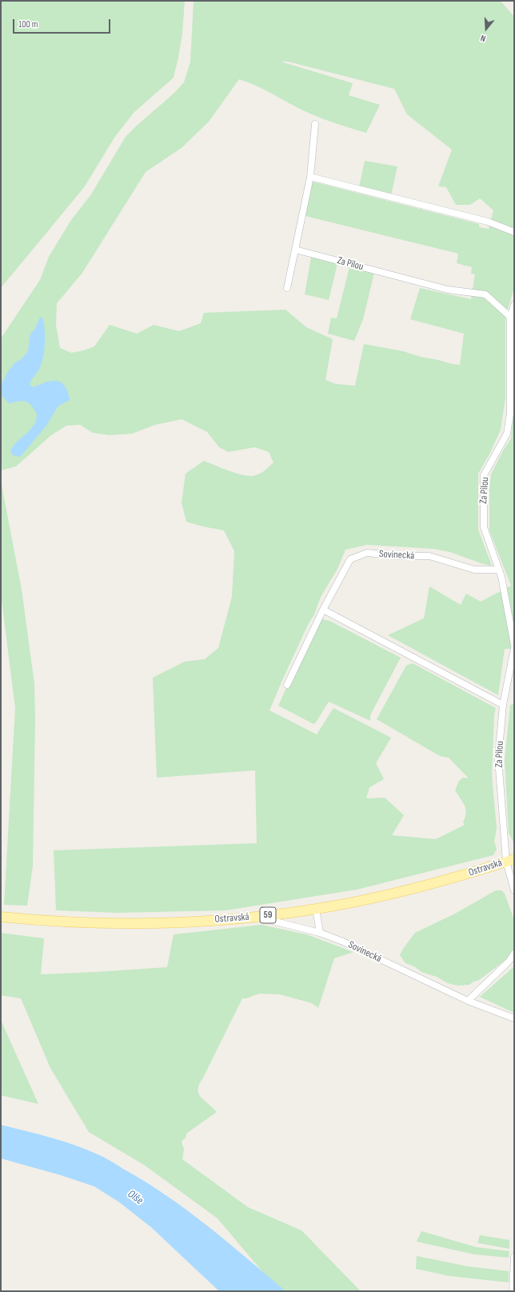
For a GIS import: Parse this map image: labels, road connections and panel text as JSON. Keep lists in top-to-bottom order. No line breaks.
{"streets":{"main road":["Ostravská","59"],"street":["Za Pilou","Sovinecká"]},"crossings":[["Za Pilou","Sovinecká"],["Za Pilou","Ostravská"],["Sovinecká","Ostravská"]],"water":["Olše"],"scale_bar":"100 m","north":"bottom"}
